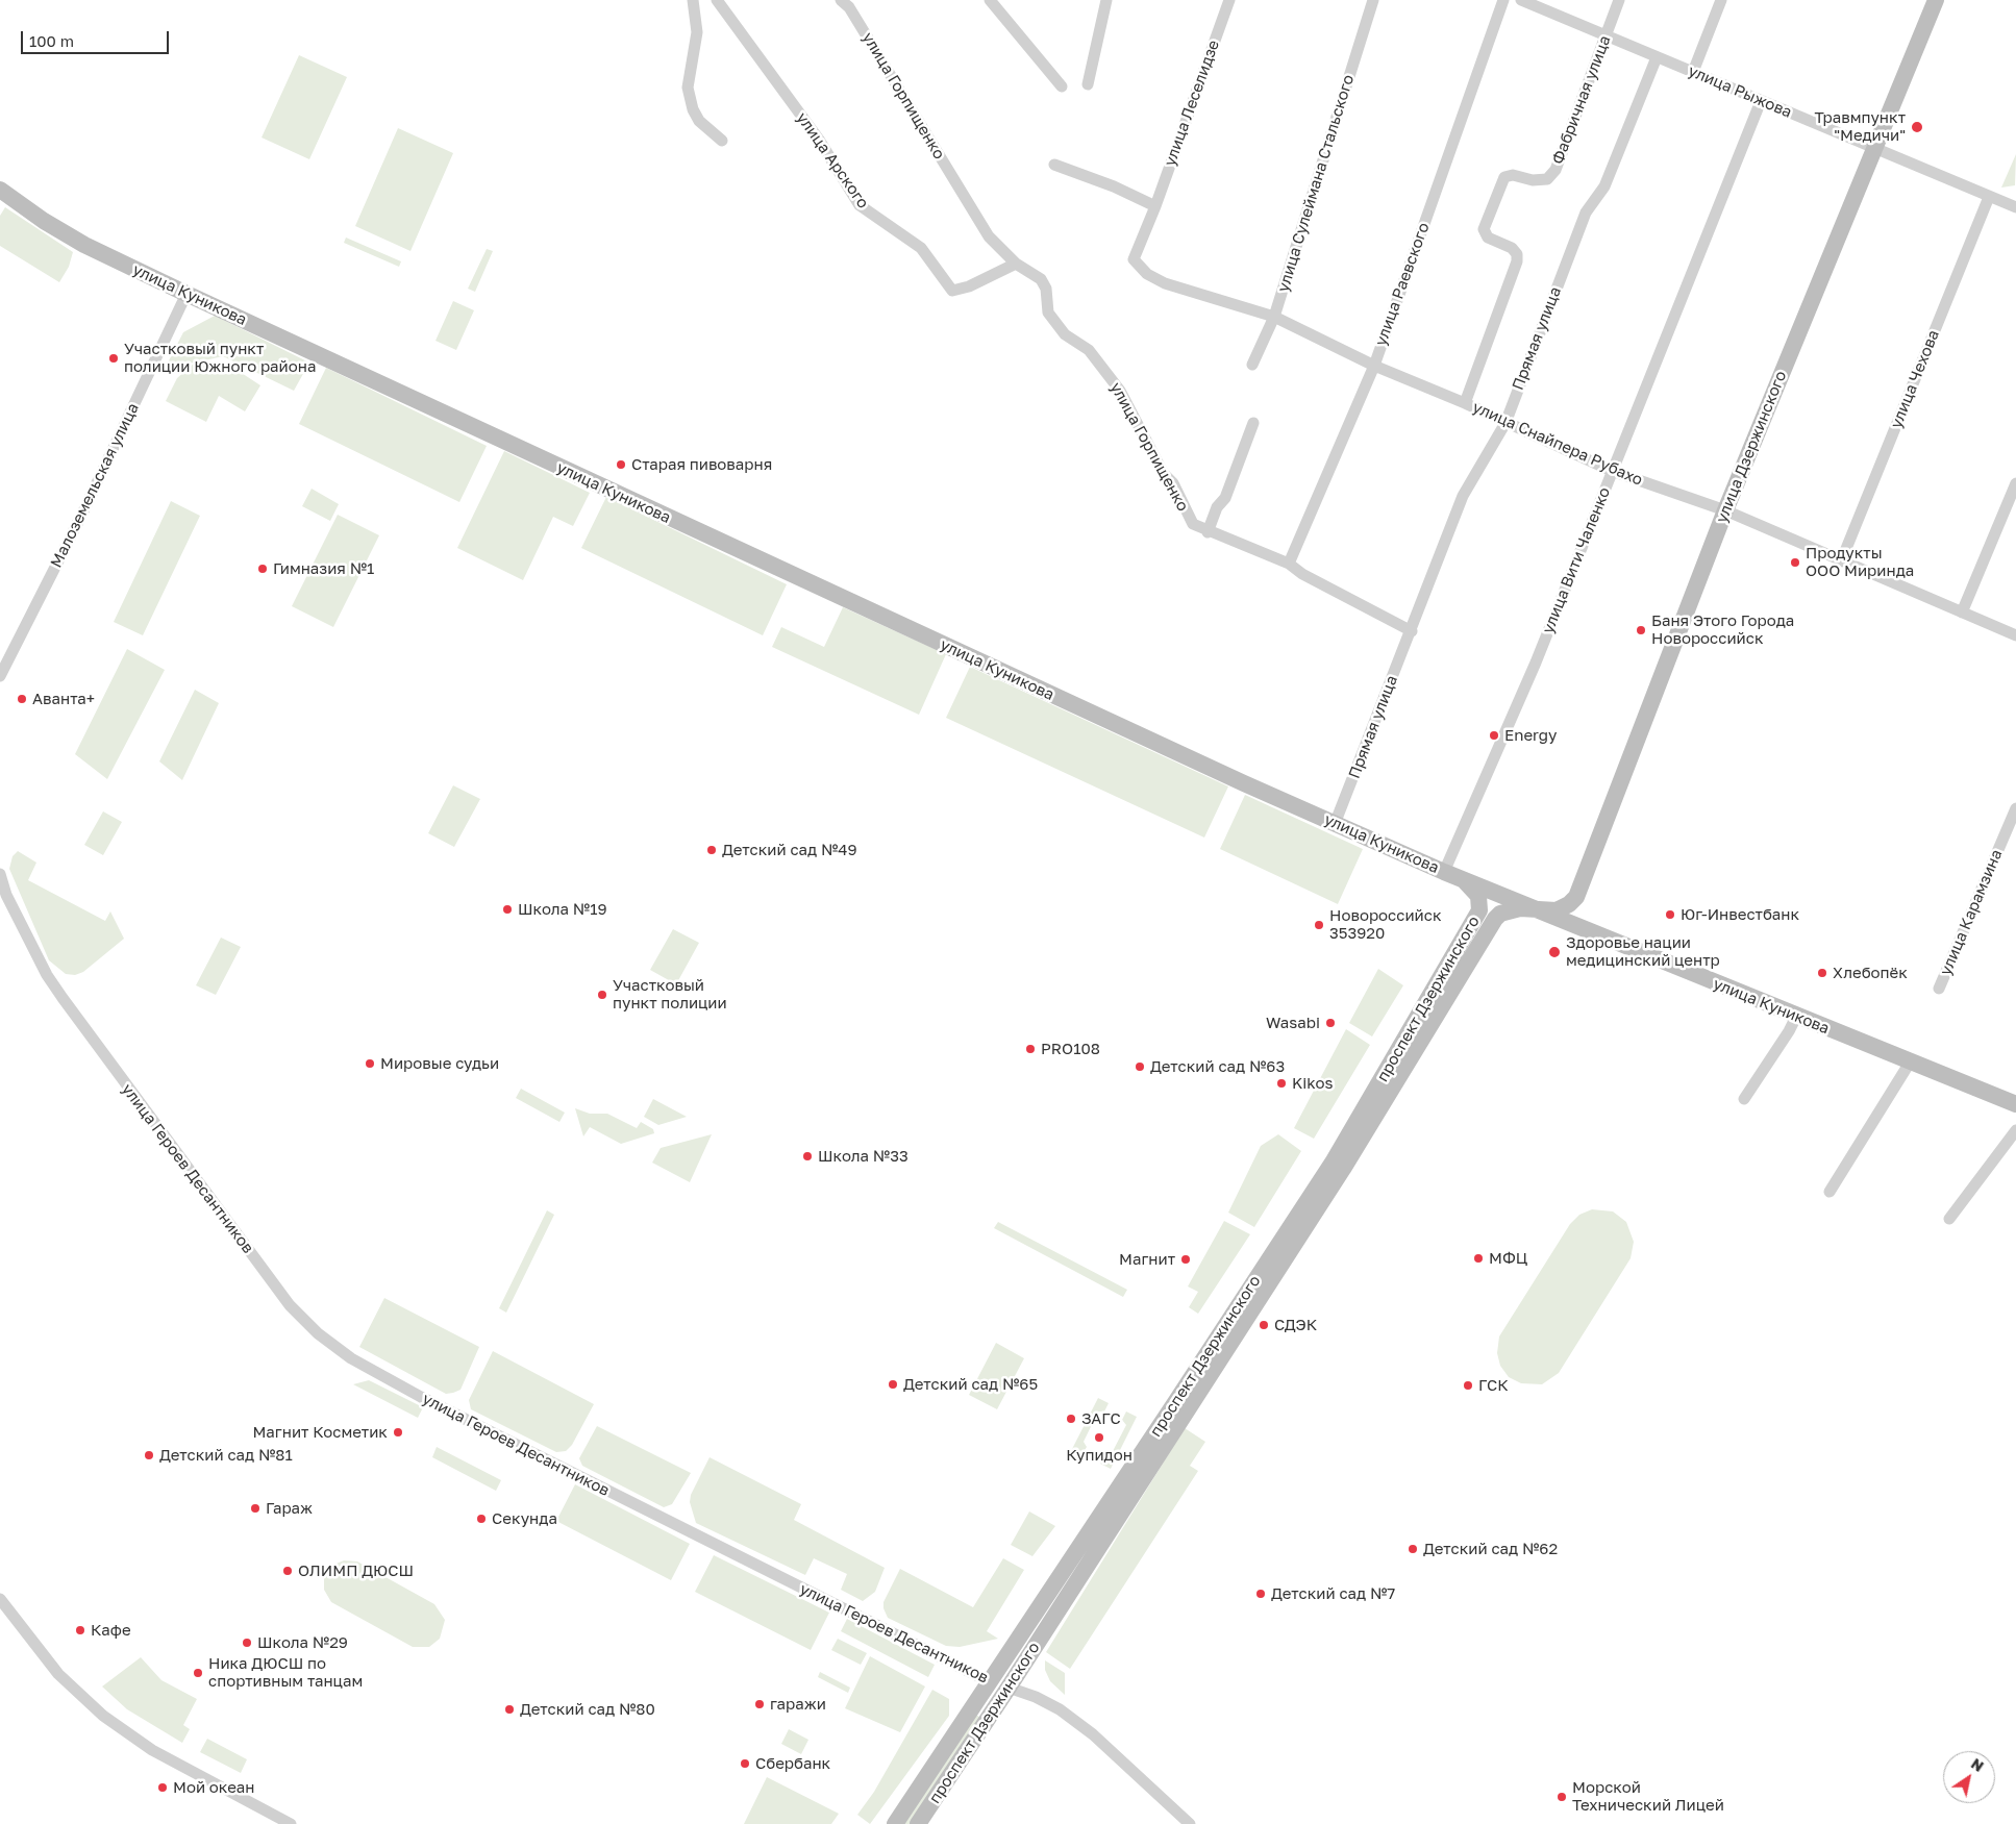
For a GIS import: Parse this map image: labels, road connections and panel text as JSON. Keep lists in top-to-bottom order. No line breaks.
{"streets":{"street":["улица Рыжова","улица Горпищенко","Фабричная улица","улица Леселидзе","улица Арского","улица Сулеймана Стальского","улица Раевского","улица Куникова","Прямая улица","улица Чехова","улица Снайпера Рубахо","улица Дзержинского","Малоземельская улица","улица Вити Чаленко","улица Карамзина","проспект Дзержинского","улица Героев Десантников"]},"crossings":[["улица Рыжова","Фабричная улица"],["улица Рыжова","Прямая улица"],["улица Рыжова","улица Чехова"],["улица Рыжова","улица Дзержинского"],["улица Рыжова","улица Вити Чаленко"],["улица Горпищенко","улица Арского"],["улица Горпищенко","улица Раевского"],["улица Горпищенко","Прямая улица"],["Фабричная улица","улица Снайпера Рубахо"],["улица Леселидзе","улица Снайпера Рубахо"],["улица Сулеймана Стальского","улица Снайпера Рубахо"],["улица Раевского","улица Снайпера Рубахо"],["улица Куникова","Прямая улица"],["улица Куникова","Малоземельская улица"],["улица Куникова","улица Вити Чаленко"],["улица Куникова","проспект Дзержинского"],["Прямая улица","улица Снайпера Рубахо"],["улица Чехова","улица Снайпера Рубахо"],["улица Снайпера Рубахо","улица Дзержинского"],["улица Снайпера Рубахо","улица Вити Чаленко"],["улица Дзержинского","проспект Дзержинского"],["проспект Дзержинского","улица Героев Десантников"]],"places":["Травмпункт \"Медичи\"","Участковый пункт полиции Южного района","Старая пивоварня","Продукты ООО Миринда","Гимназия №1","Баня Этого Города Новороссийск","Аванта+","Energy","Детский сад №49","Школа №19","Юг-Инвестбанк","Новороссийск 353920","Здоровье нации медицинский центр","Хлебопёк","Участковый пункт полиции","Wasabi","PRO108","Мировые судьи","Детский сад №63","Kikos","Школа №33","МФЦ","Магнит","СДЭК","Детский сад №65","ГСК","ЗАГС","Магнит Косметик","Купидон","Детский сад №81","Гараж","Секунда","Детский сад №62","ОЛИМП ДЮСШ","Детский сад №7","Кафе","Школа №29","Ника ДЮСШ по спортивным танцам","гаражи","Детский сад №80","Сбербанк","Мой океан","Морской Технический Лицей"],"scale_bar":"100 m","north":"top right"}
